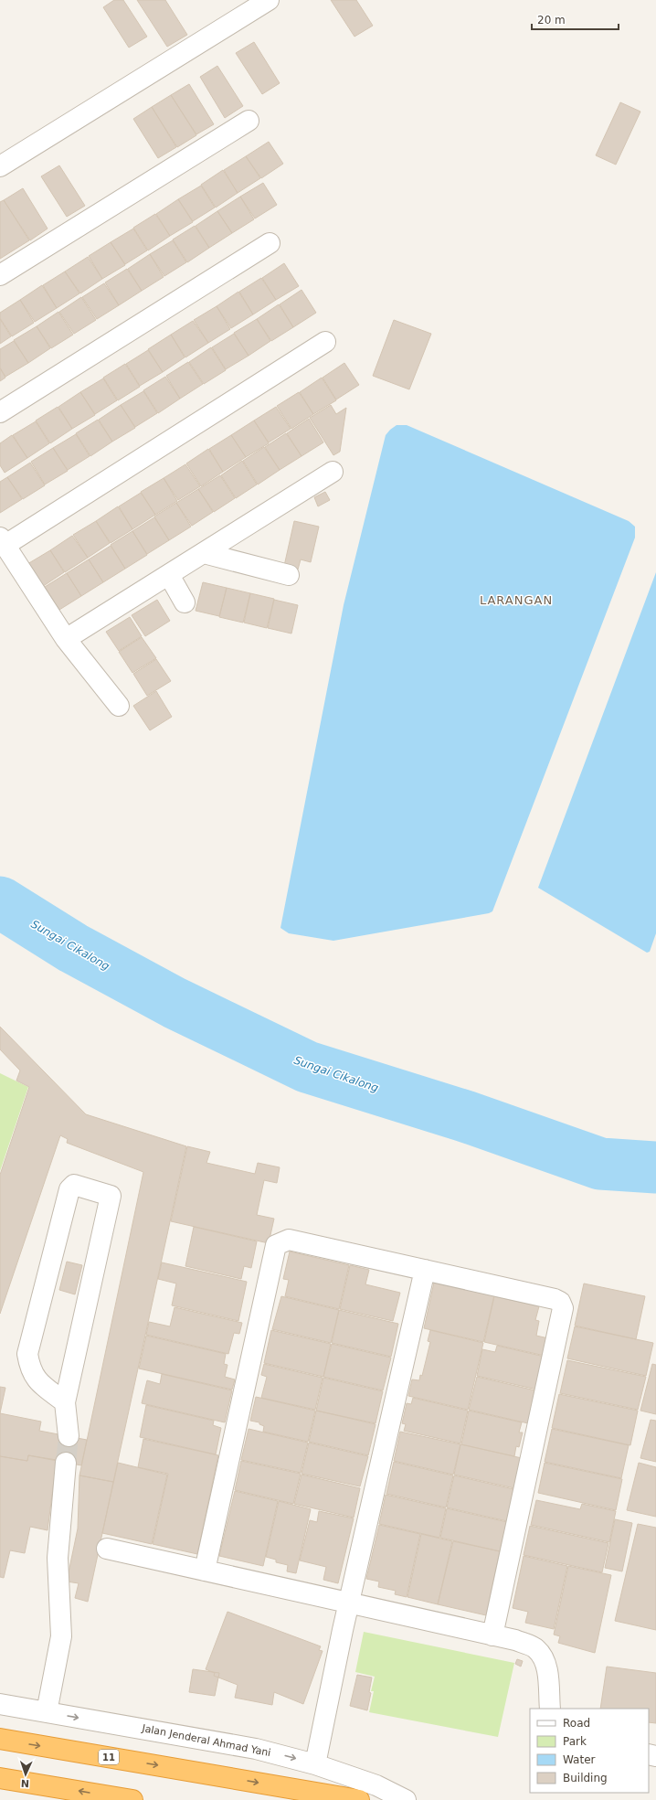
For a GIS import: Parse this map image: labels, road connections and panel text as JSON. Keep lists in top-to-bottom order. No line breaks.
{"streets":{"highway":["11"],"street":["Jalan Jenderal Ahmad Yani"]},"districts":["LARANGAN"],"water":["Sungai Cikalong"],"legend":["Road","Park","Water","Building"],"scale_bar":"20 m","north":"bottom"}
